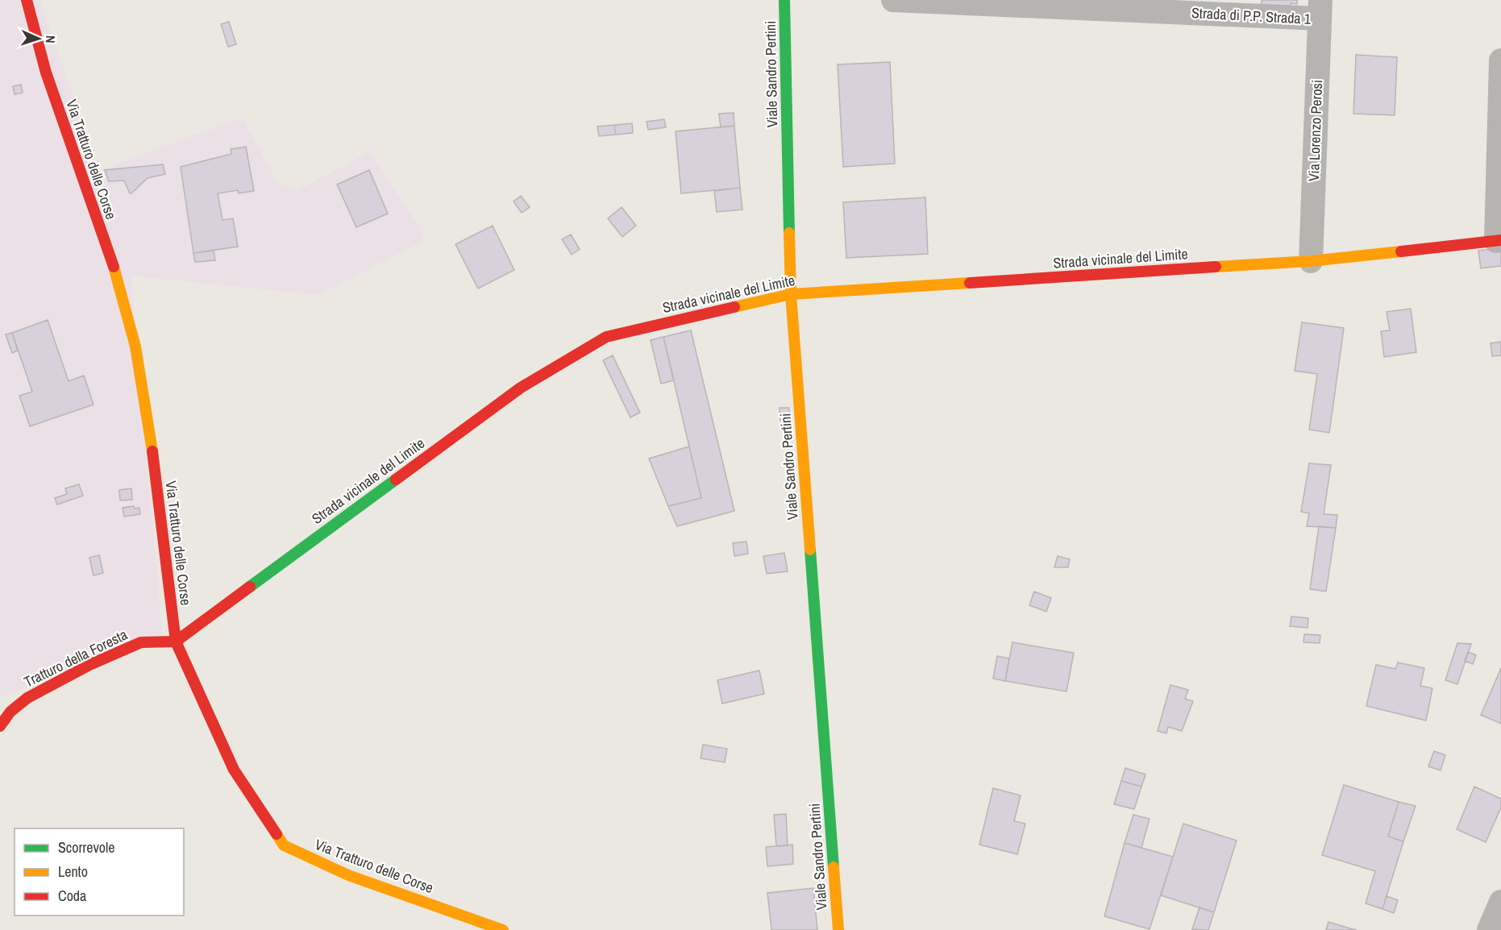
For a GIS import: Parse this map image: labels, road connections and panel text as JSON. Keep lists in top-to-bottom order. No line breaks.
{"streets":{"street":["Strada di P.P. Strada 1","Viale Sandro Pertini","Via Lorenzo Perosi","Via Tratturo delle Corse","Strada vicinale del Limite","Tratturo della Foresta"]},"crossings":[["Strada di P.P. Strada 1","Via Lorenzo Perosi"],["Viale Sandro Pertini","Strada vicinale del Limite"],["Via Lorenzo Perosi","Strada vicinale del Limite"],["Via Tratturo delle Corse","Strada vicinale del Limite"],["Via Tratturo delle Corse","Tratturo della Foresta"],["Strada vicinale del Limite","Tratturo della Foresta"]],"legend":["Scorrevole","Lento","Coda"],"north":"right"}
